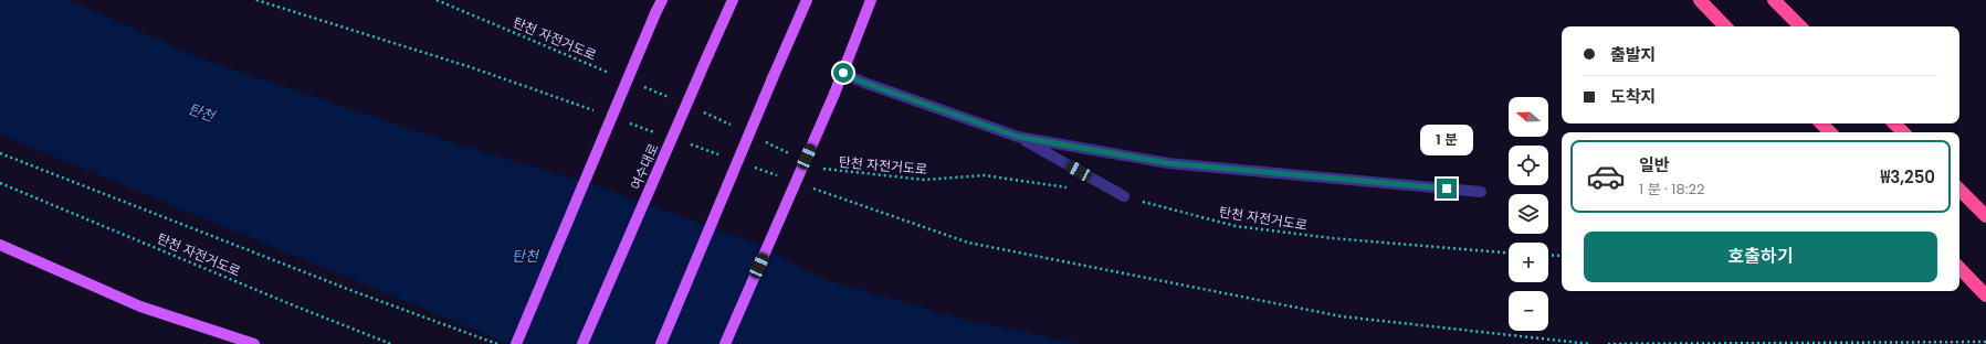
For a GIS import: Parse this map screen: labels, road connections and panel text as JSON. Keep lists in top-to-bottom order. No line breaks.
{"streets":{"main road":["여수대로"],"path":["탄천 자전거도로"]},"water":["탄천"],"north":"left","page":{"banner":["출발지","도착지"],"map_buttons":["+","−"],"bubble":"1 분","list":[{"name":"일반","note":"1 분 · 18:22","value":"₩3,250"}],"buttons":"호출하기"}}
